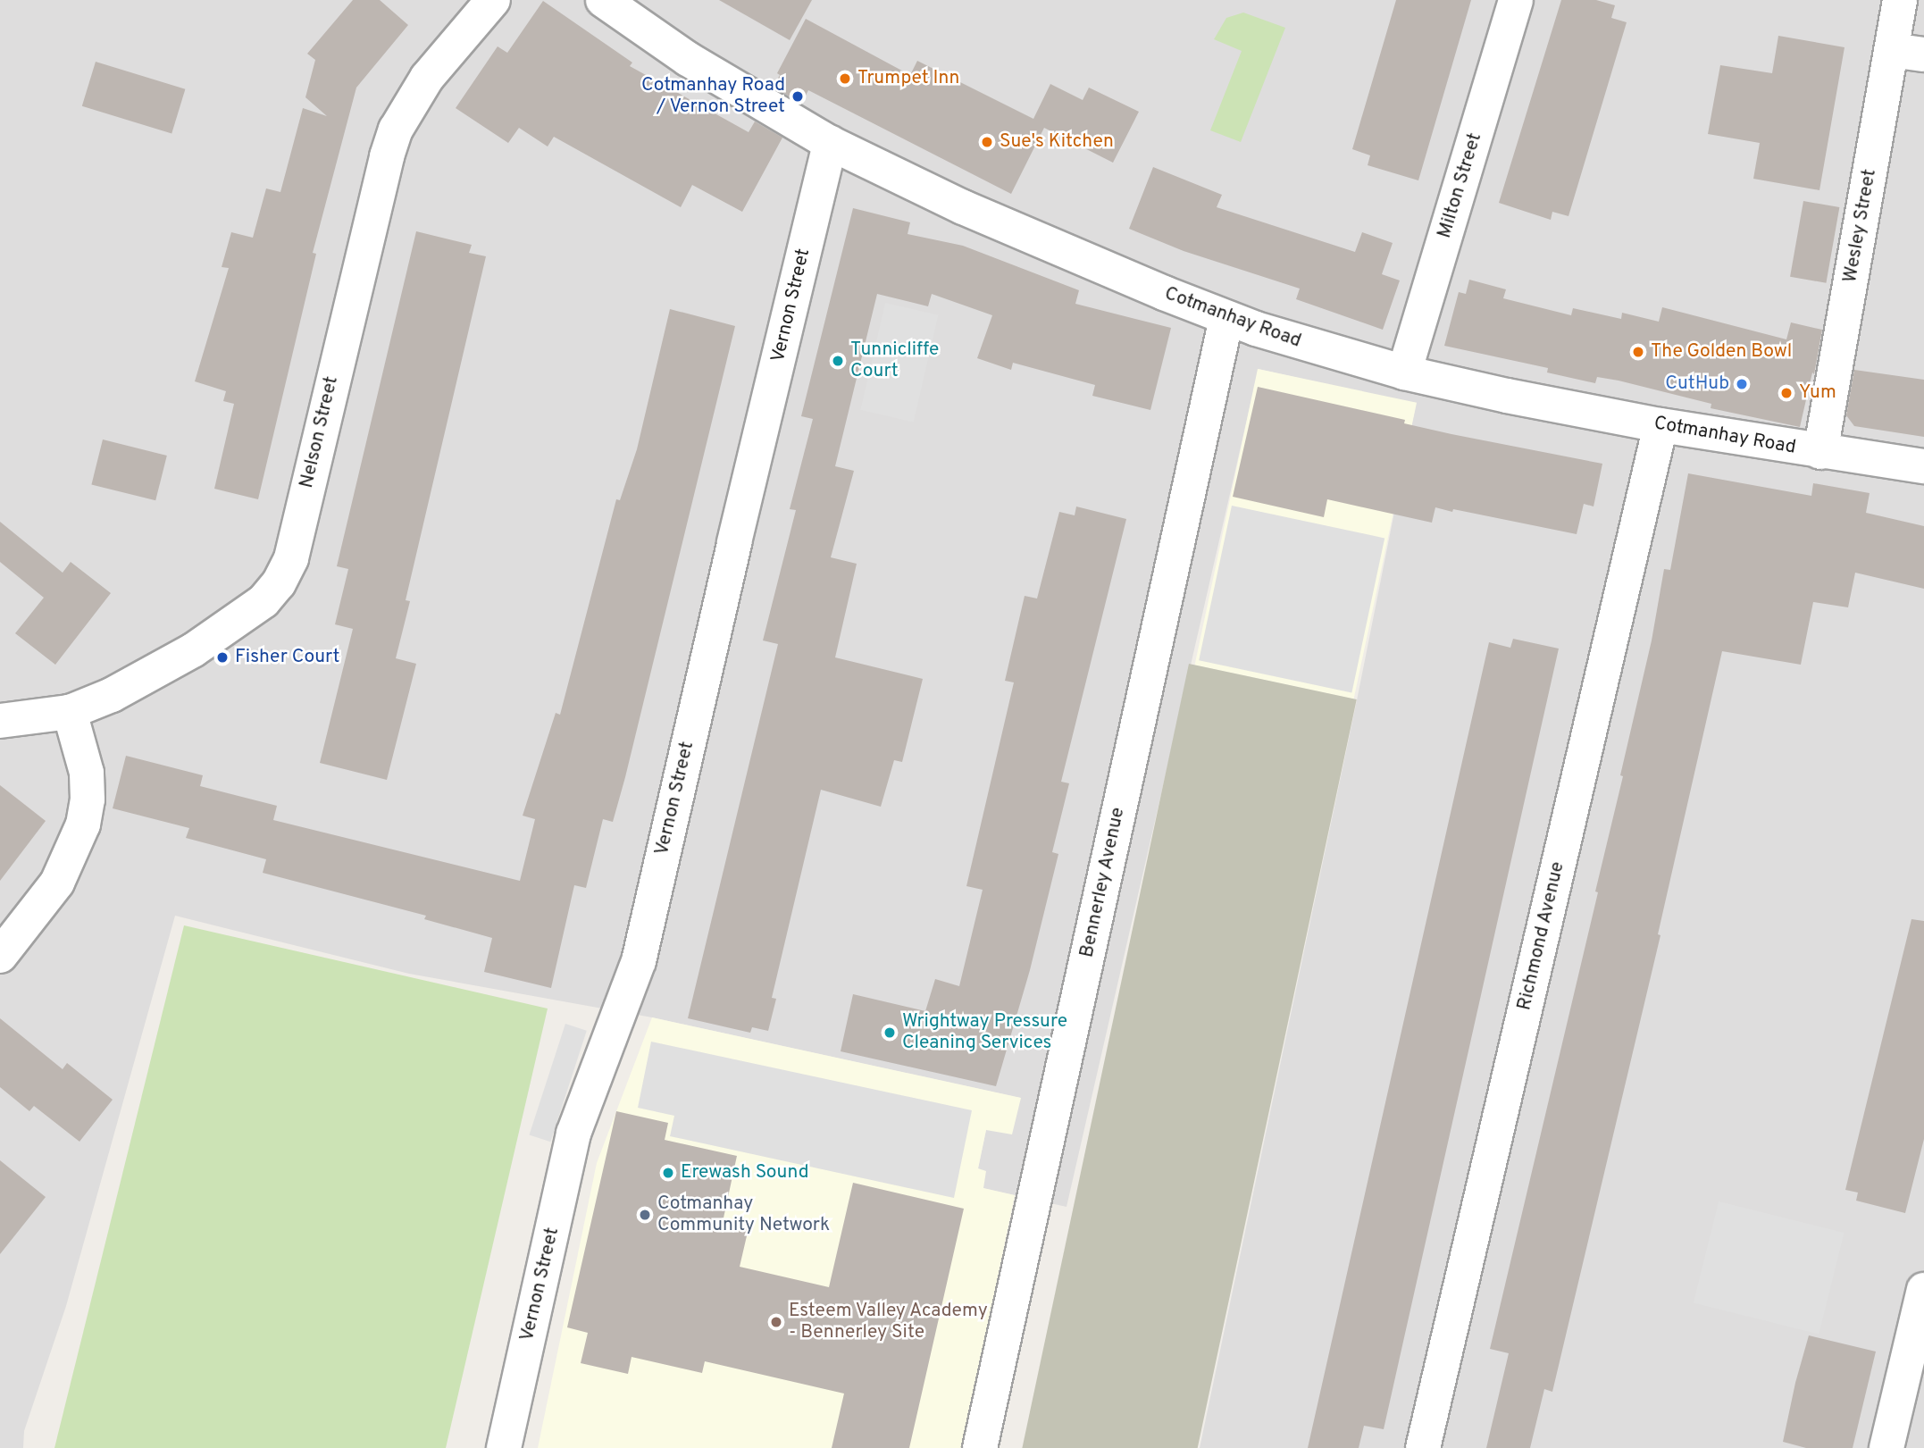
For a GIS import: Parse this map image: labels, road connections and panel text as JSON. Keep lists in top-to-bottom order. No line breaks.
{"streets":{"street":["Milton Street","Wesley Street","Vernon Street","Cotmanhay Road","Nelson Street","Bennerley Avenue","Richmond Avenue"]},"crossings":[["Milton Street","Cotmanhay Road"],["Wesley Street","Cotmanhay Road"],["Vernon Street","Cotmanhay Road"],["Cotmanhay Road","Bennerley Avenue"],["Cotmanhay Road","Richmond Avenue"]],"places":["Trumpet Inn","Cotmanhay Road / Vernon Street","Sue's Kitchen","The Golden Bowl","Tunnicliffe Court","CutHub","Yum","Fisher Court","Wrightway Pressure Cleaning Services","Erewash Sound","Cotmanhay Community Network","Esteem Valley Academy - Bennerley Site"]}
